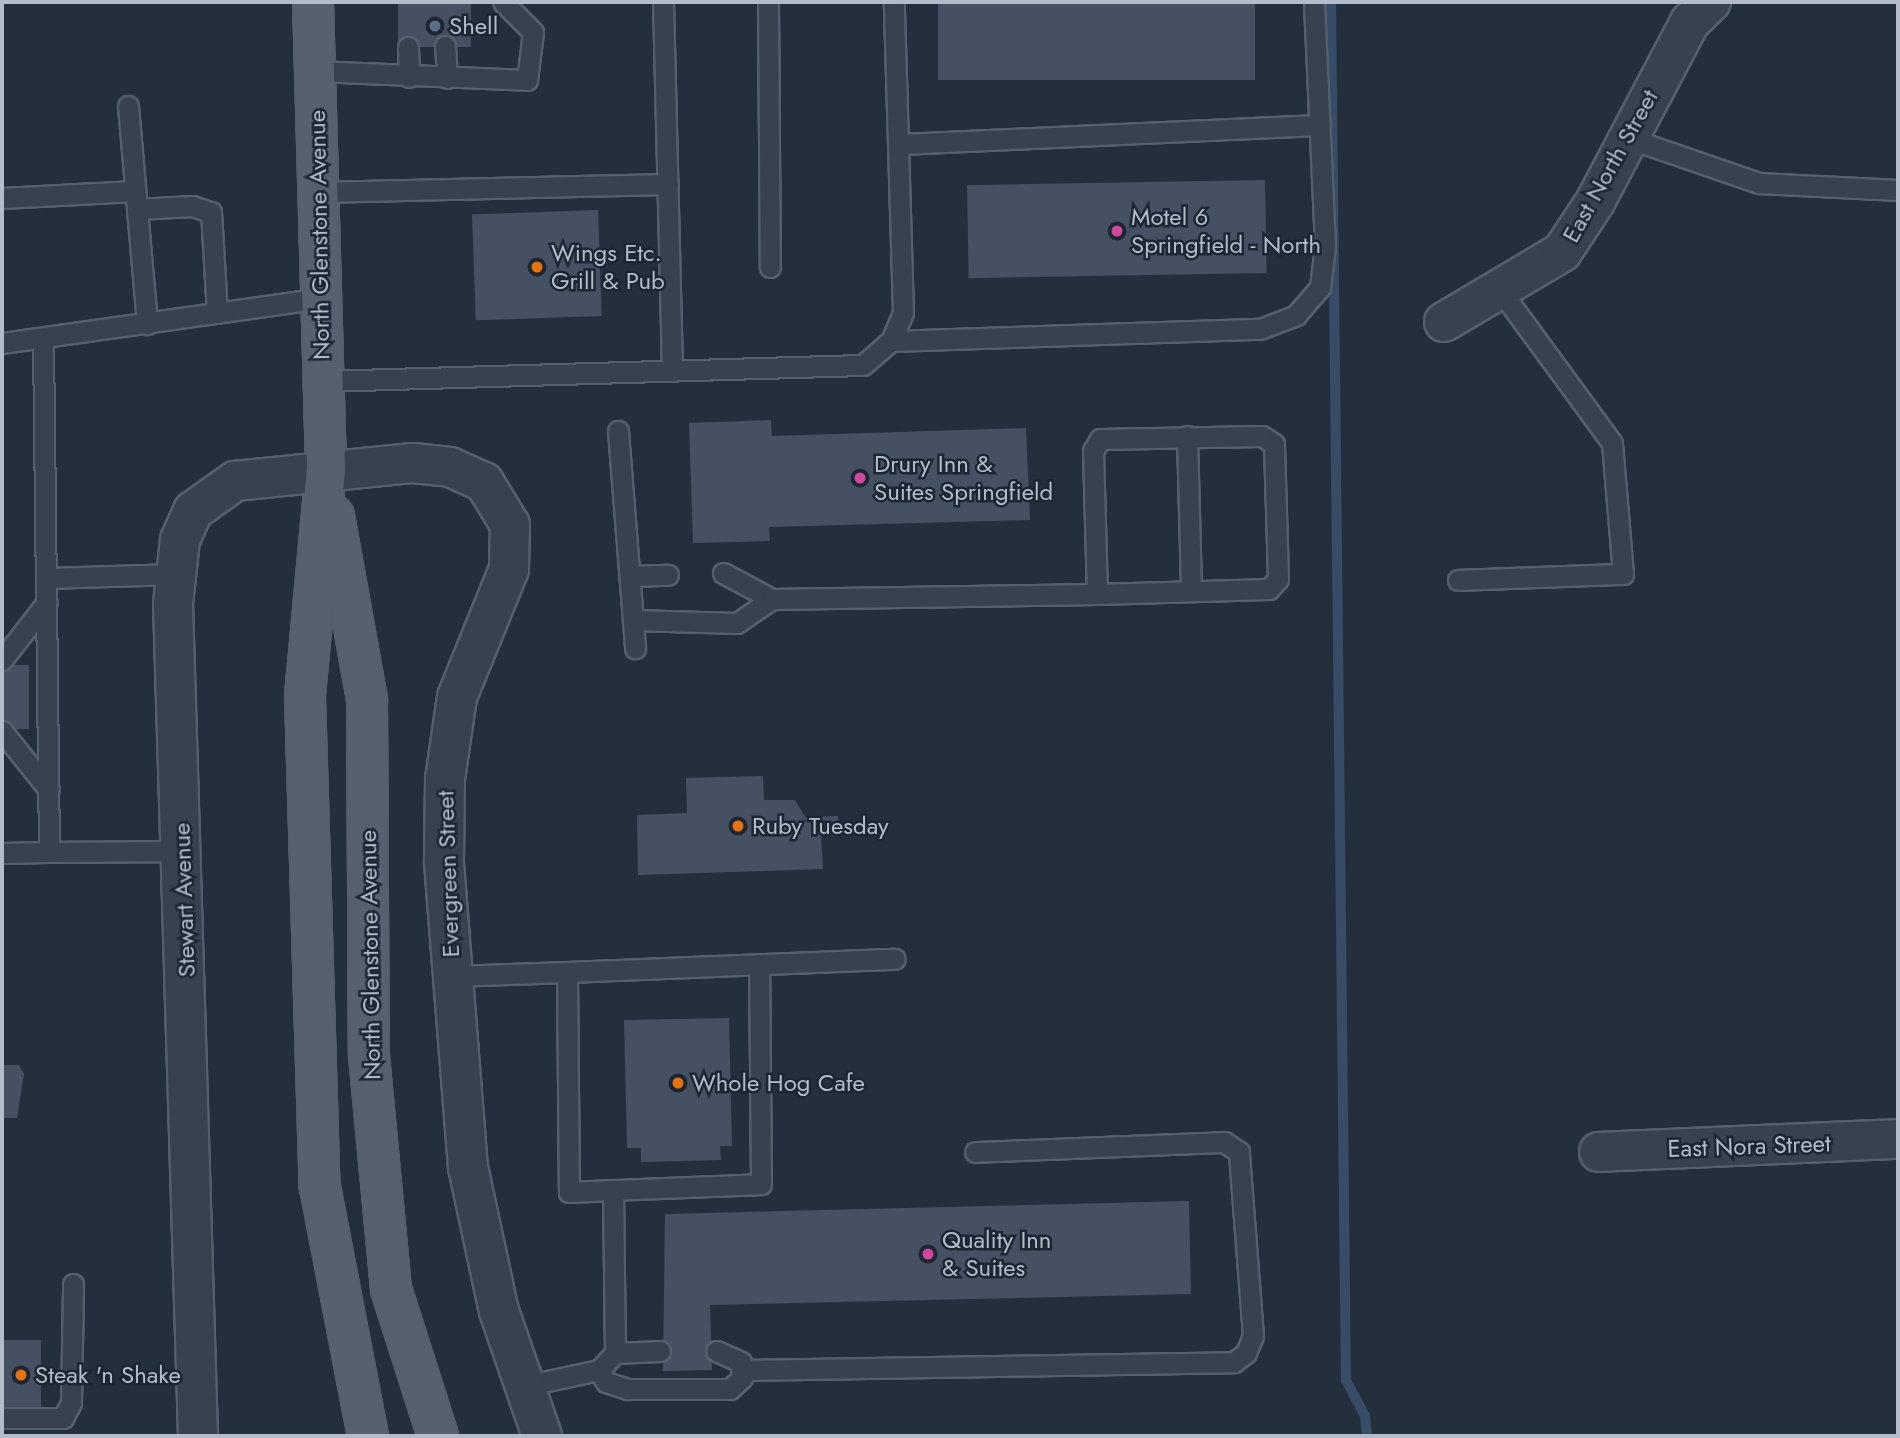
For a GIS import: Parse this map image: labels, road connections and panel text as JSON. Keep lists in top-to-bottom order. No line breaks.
{"streets":{"main road":["North Glenstone Avenue"],"street":["East North Street","Evergreen Street","Stewart Avenue","East Nora Street"]},"crossings":[["North Glenstone Avenue","Evergreen Street"],["North Glenstone Avenue","Stewart Avenue"],["Evergreen Street","Stewart Avenue"]],"places":["Shell","Motel 6 Springfield - North","Wings Etc. Grill & Pub","Drury Inn & Suites Springfield","Ruby Tuesday","Whole Hog Cafe","Quality Inn & Suites","Steak 'n Shake"]}
